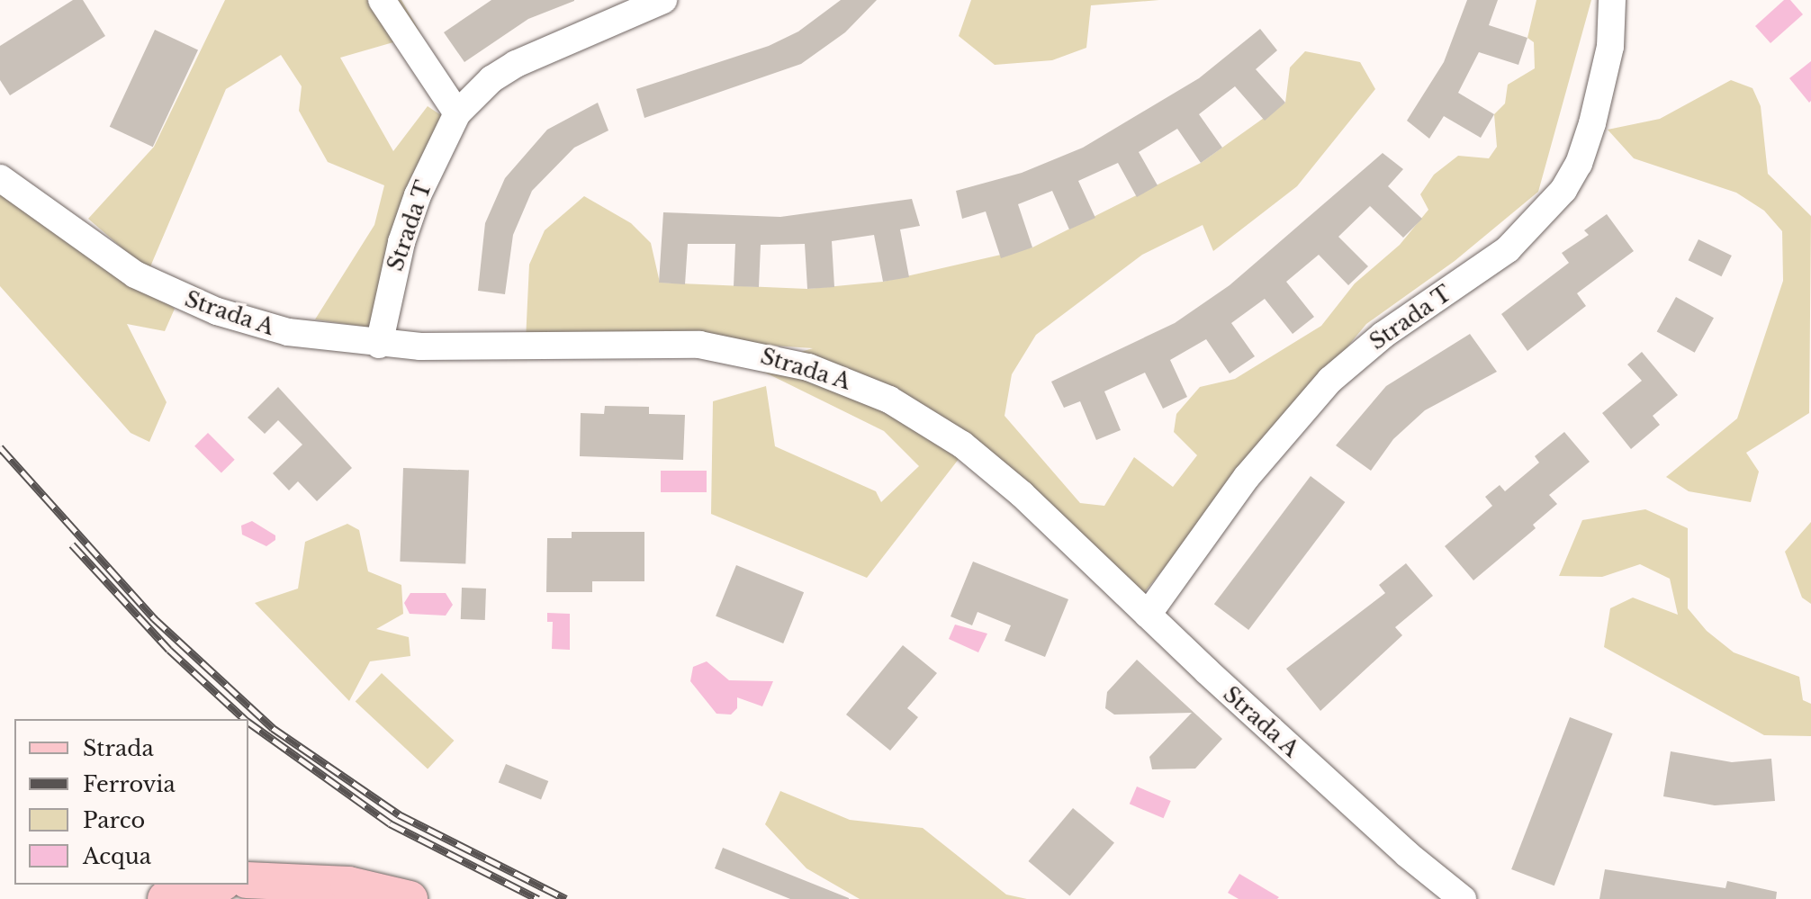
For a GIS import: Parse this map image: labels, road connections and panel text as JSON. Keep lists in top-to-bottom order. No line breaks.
{"streets":{"street":["Strada T","Strada A"]},"crossings":[["Strada T","Strada A"]],"legend":["Strada","Ferrovia","Parco","Acqua"]}
